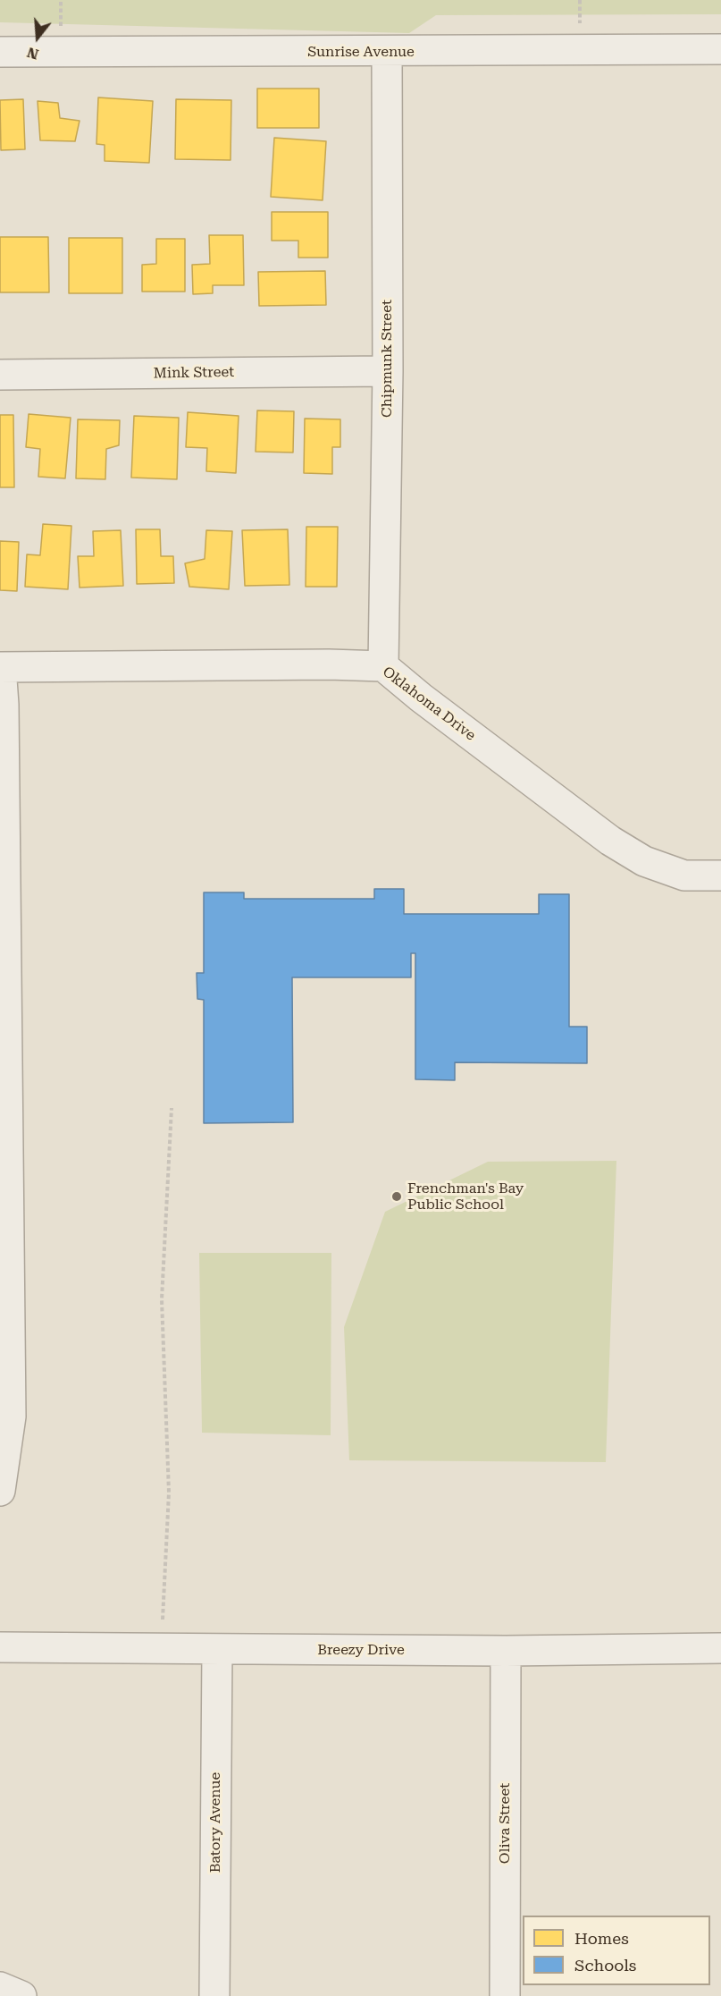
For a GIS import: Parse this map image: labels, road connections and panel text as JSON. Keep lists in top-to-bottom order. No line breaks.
{"streets":{"street":["Sunrise Avenue","Chipmunk Street","Mink Street","Oklahoma Drive","Breezy Drive","Batory Avenue","Oliva Street"]},"crossings":[["Sunrise Avenue","Chipmunk Street"],["Chipmunk Street","Mink Street"],["Chipmunk Street","Oklahoma Drive"],["Breezy Drive","Batory Avenue"],["Breezy Drive","Oliva Street"]],"places":["Frenchman's Bay Public School"],"legend":["Homes","Schools"],"north":"bottom"}
